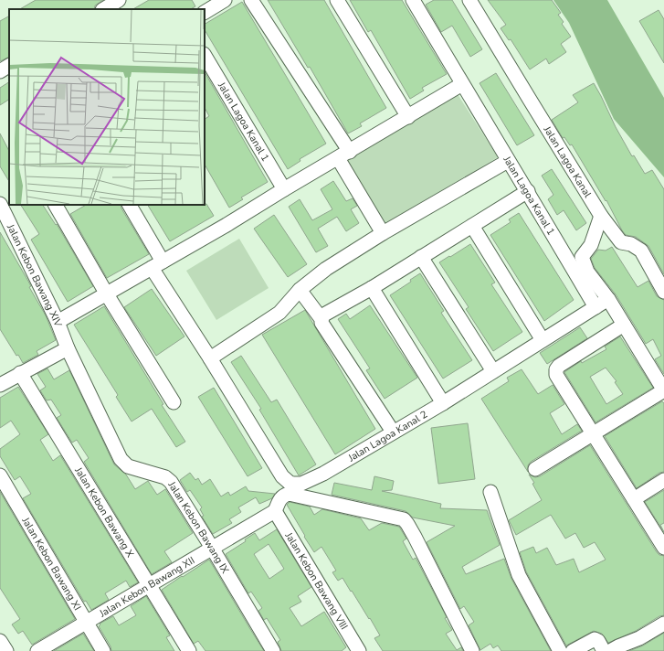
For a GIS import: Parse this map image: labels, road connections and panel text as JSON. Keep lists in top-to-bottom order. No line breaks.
{"streets":{"street":["Jalan Lagoa Kanal 1","Jalan Lagoa Kanal","Jalan Kebon Bawang XIV","Jalan Lagoa Kanal 2","Jalan Kebon Bawang X","Jalan Kebon Bawang IX","Jalan Kebon Bawang XI","Jalan Kebon Bawang VIII","Jalan Kebon Bawang XII"]},"crossings":[["Jalan Lagoa Kanal 1","Jalan Lagoa Kanal 2"],["Jalan Kebon Bawang XIV","Jalan Kebon Bawang IX"],["Jalan Kebon Bawang X","Jalan Kebon Bawang XII"],["Jalan Kebon Bawang IX","Jalan Kebon Bawang XII"],["Jalan Kebon Bawang XI","Jalan Kebon Bawang XII"],["Jalan Kebon Bawang VIII","Jalan Kebon Bawang XII"]]}
